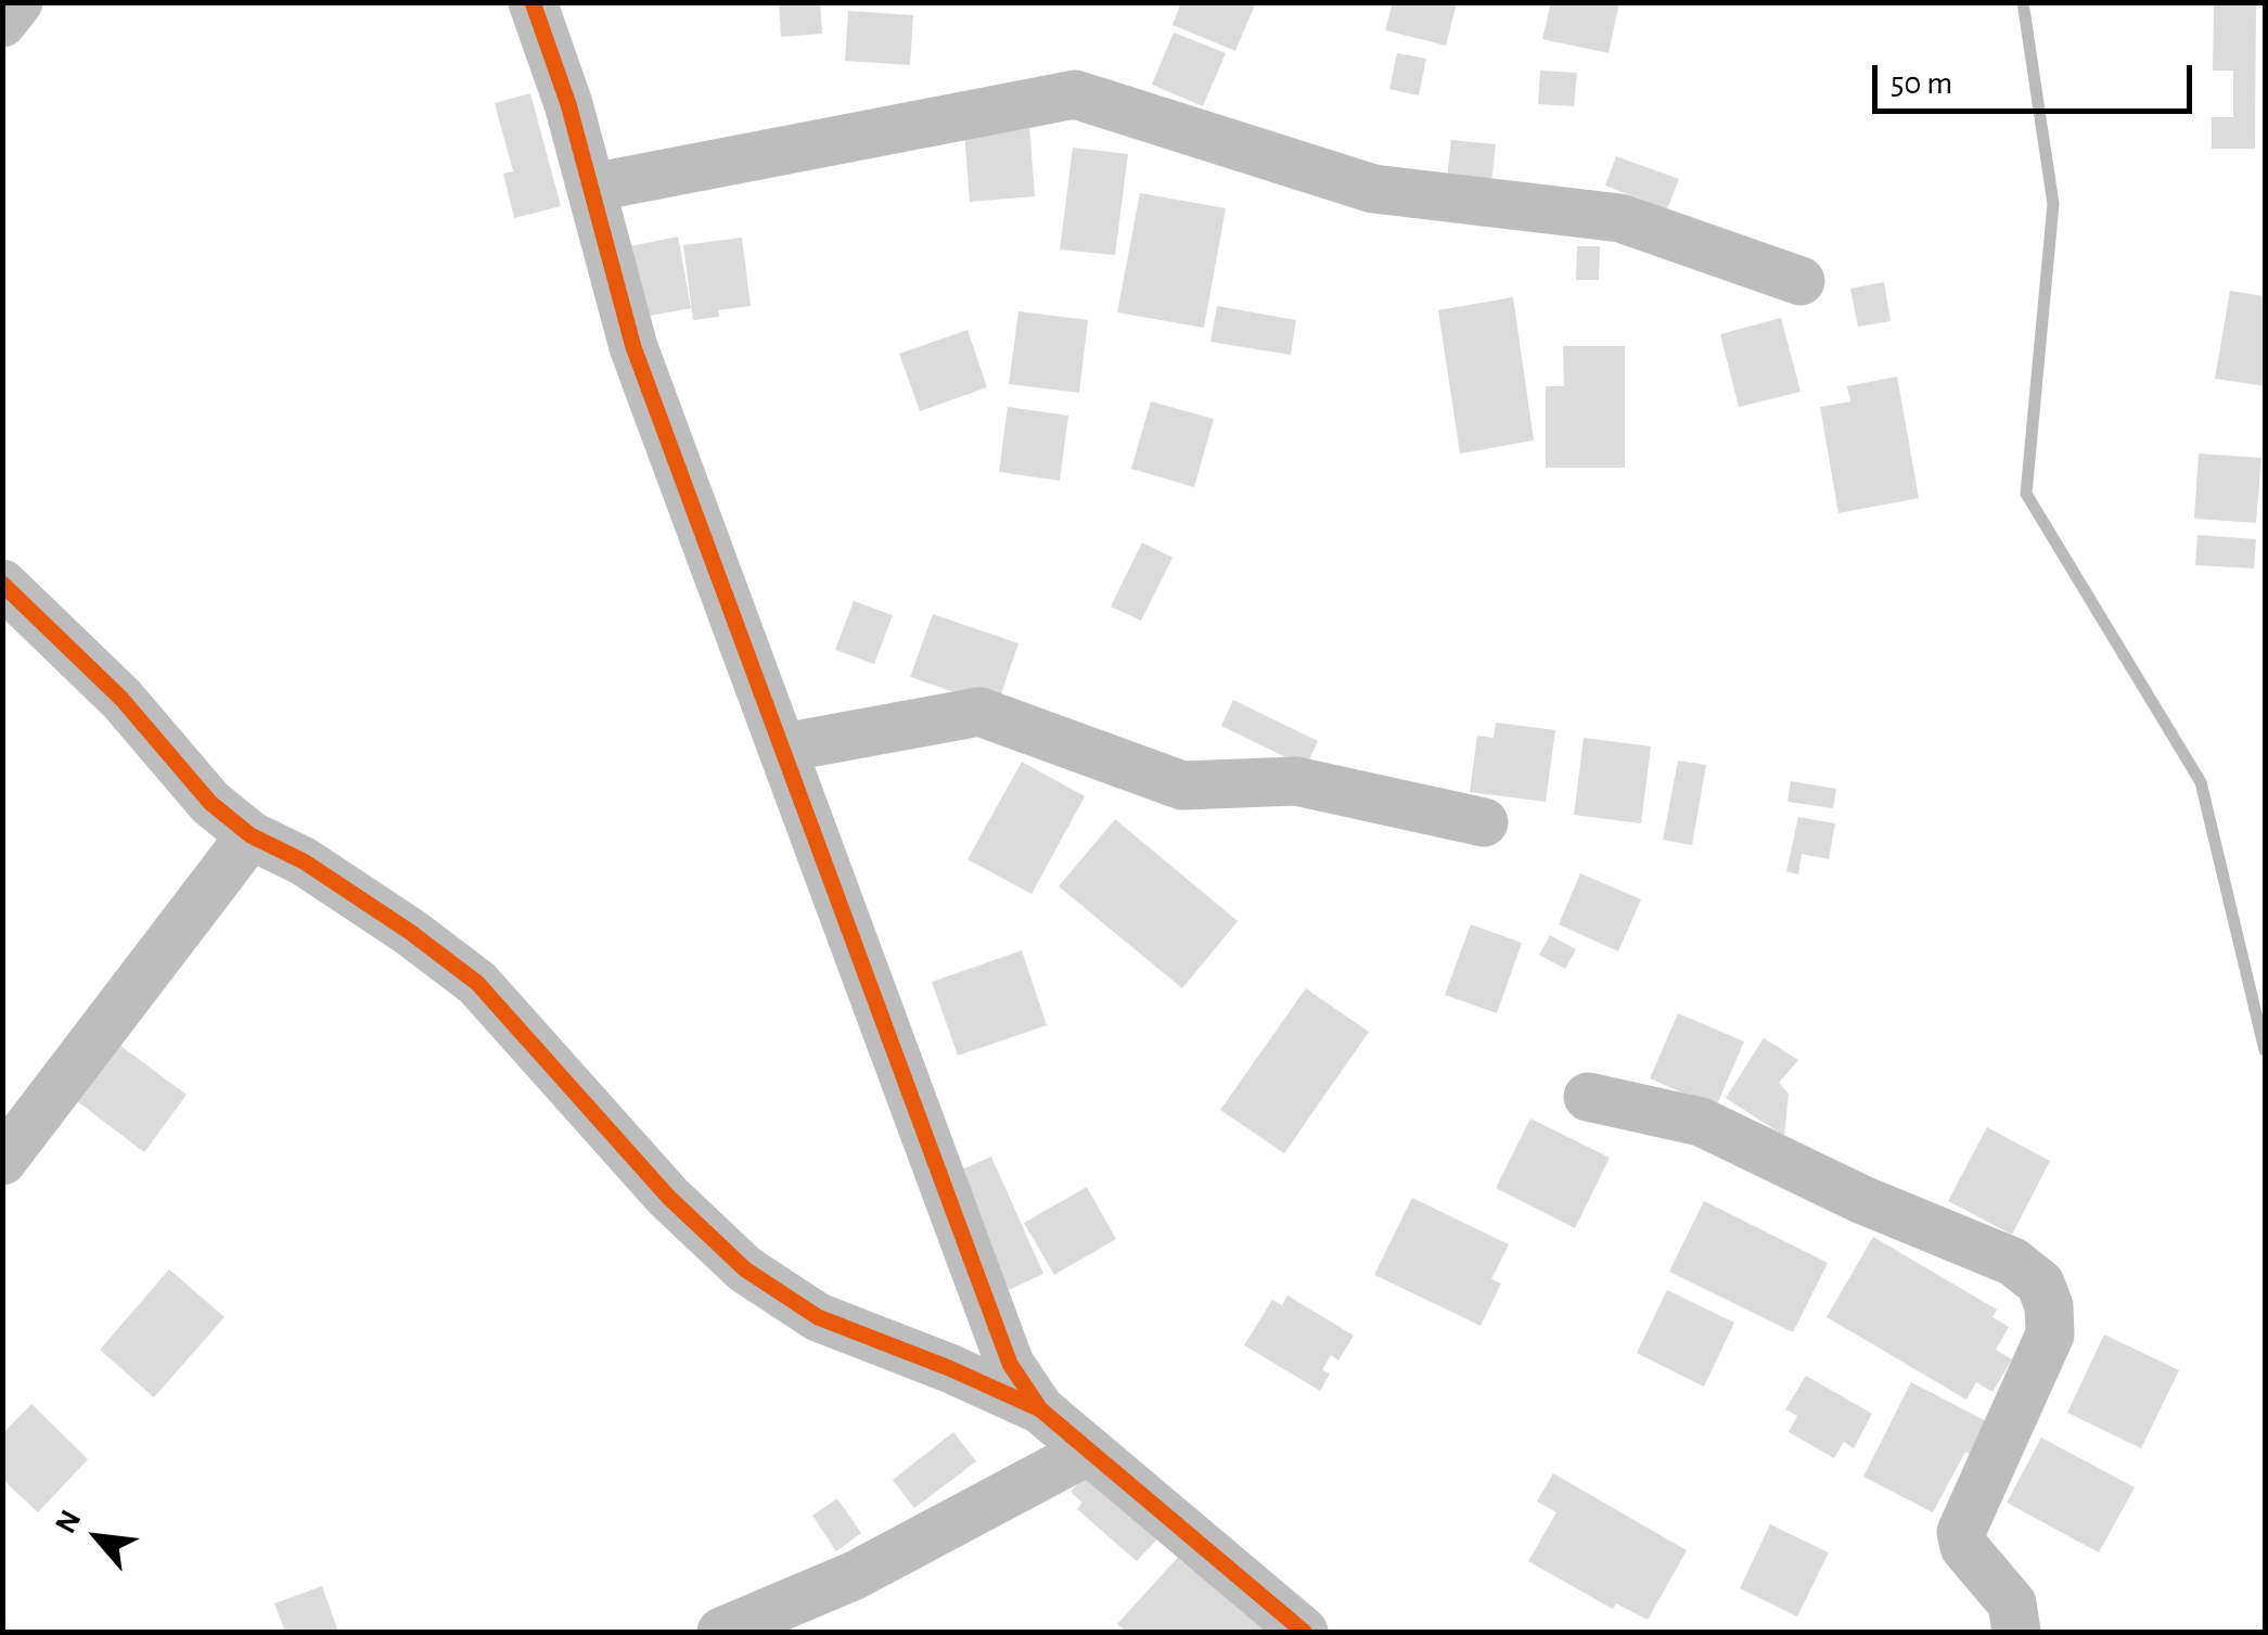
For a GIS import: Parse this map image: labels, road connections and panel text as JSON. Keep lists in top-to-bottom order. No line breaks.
{"scale_bar":"50 m","north":"top left"}
